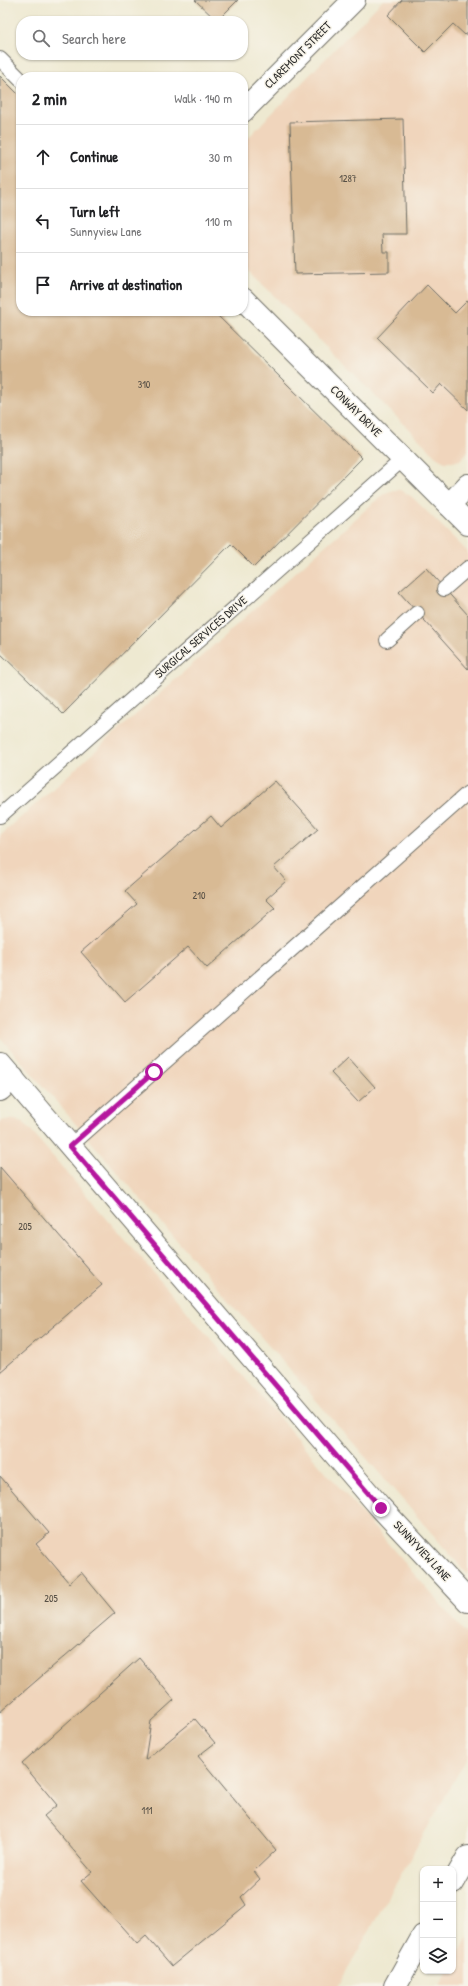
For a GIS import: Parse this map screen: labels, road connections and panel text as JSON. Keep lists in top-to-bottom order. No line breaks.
{"streets":{"street":["CLAREMONT STREET","CONWAY DRIVE","SUNNYVIEW LANE"],"lane":["SURGICAL SERVICES DRIVE"]},"crossings":[["CONWAY DRIVE","SURGICAL SERVICES DRIVE"]],"house_numbers":["1287","310","210","205","205","111"],"page":{"search":"Search here","heading":["2 min","Walk · 140 m"],"list":[["Continue","30 m"],["Turn left","Sunnyview Lane","110 m"],"Arrive at destination"],"map_buttons":["+","−"]}}
